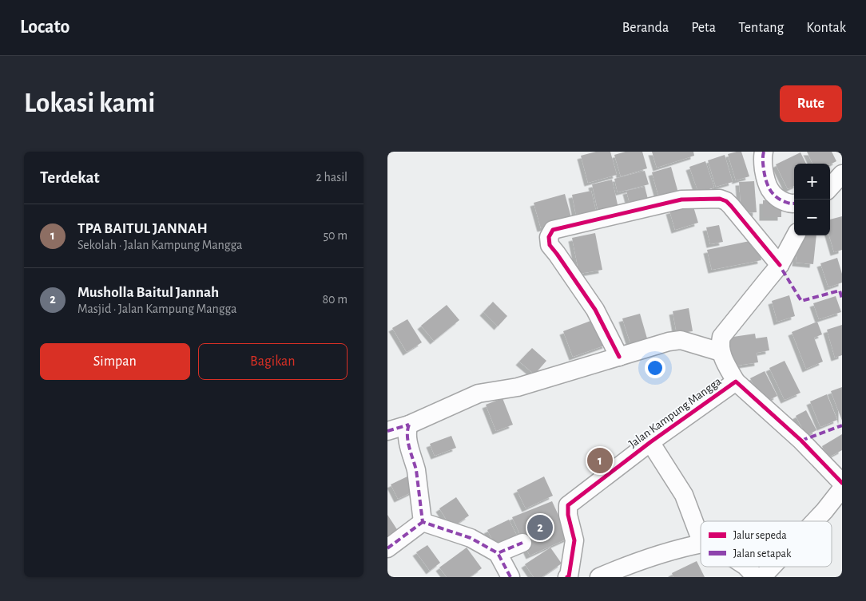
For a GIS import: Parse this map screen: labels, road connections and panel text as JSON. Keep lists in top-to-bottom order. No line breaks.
{"streets":{"street":["Jalan Kampung Mangga"]},"legend":["Jalur sepeda","Jalan setapak"],"page":{"header":"Locato","nav":["Beranda","Peta","Tentang","Kontak"],"buttons":["Rute",["Simpan","Bagikan"]],"title":"Lokasi kami","heading":["Terdekat","2 hasil"],"map_buttons":["+","−"],"list":[{"mark":"1","name":"TPA BAITUL JANNAH","note":"Sekolah · Jalan Kampung Mangga","value":"50 m"},{"mark":"2","name":"Musholla Baitul Jannah","note":"Masjid · Jalan Kampung Mangga","value":"80 m"}],"pins":["1","2"]}}
